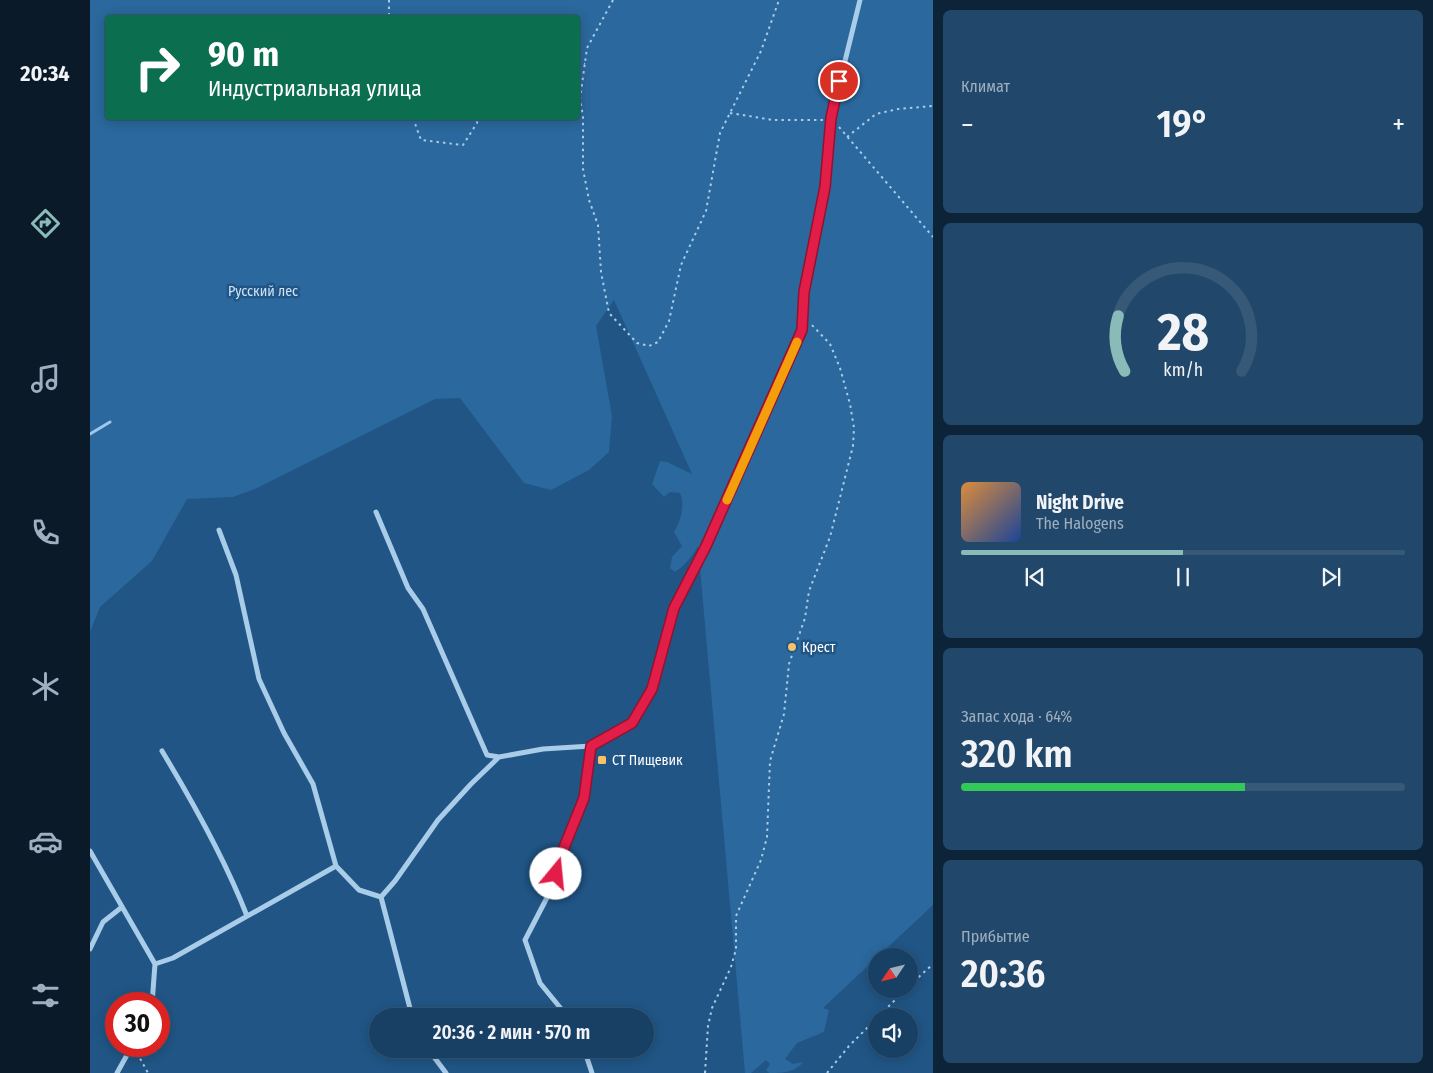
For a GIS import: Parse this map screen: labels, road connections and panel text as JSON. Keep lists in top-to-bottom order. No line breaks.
{"parks":["Русский лес"],"places":{"other":["Крест"],"transit":["СТ Пищевик"]},"north":"bottom left","page":{"tabs":"20:34","tile":["Климат",["Запас хода · 64%","320 km"],["Прибытие","20:36"]],"turn":["90 m","Индустриальная улица"],"heat":["−","19°","+"],"song":["Night Drive","The Halogens"],"limit":"30","trip":"20:36 · 2 мин · 570 m","gauge":["28","km/h"]}}
